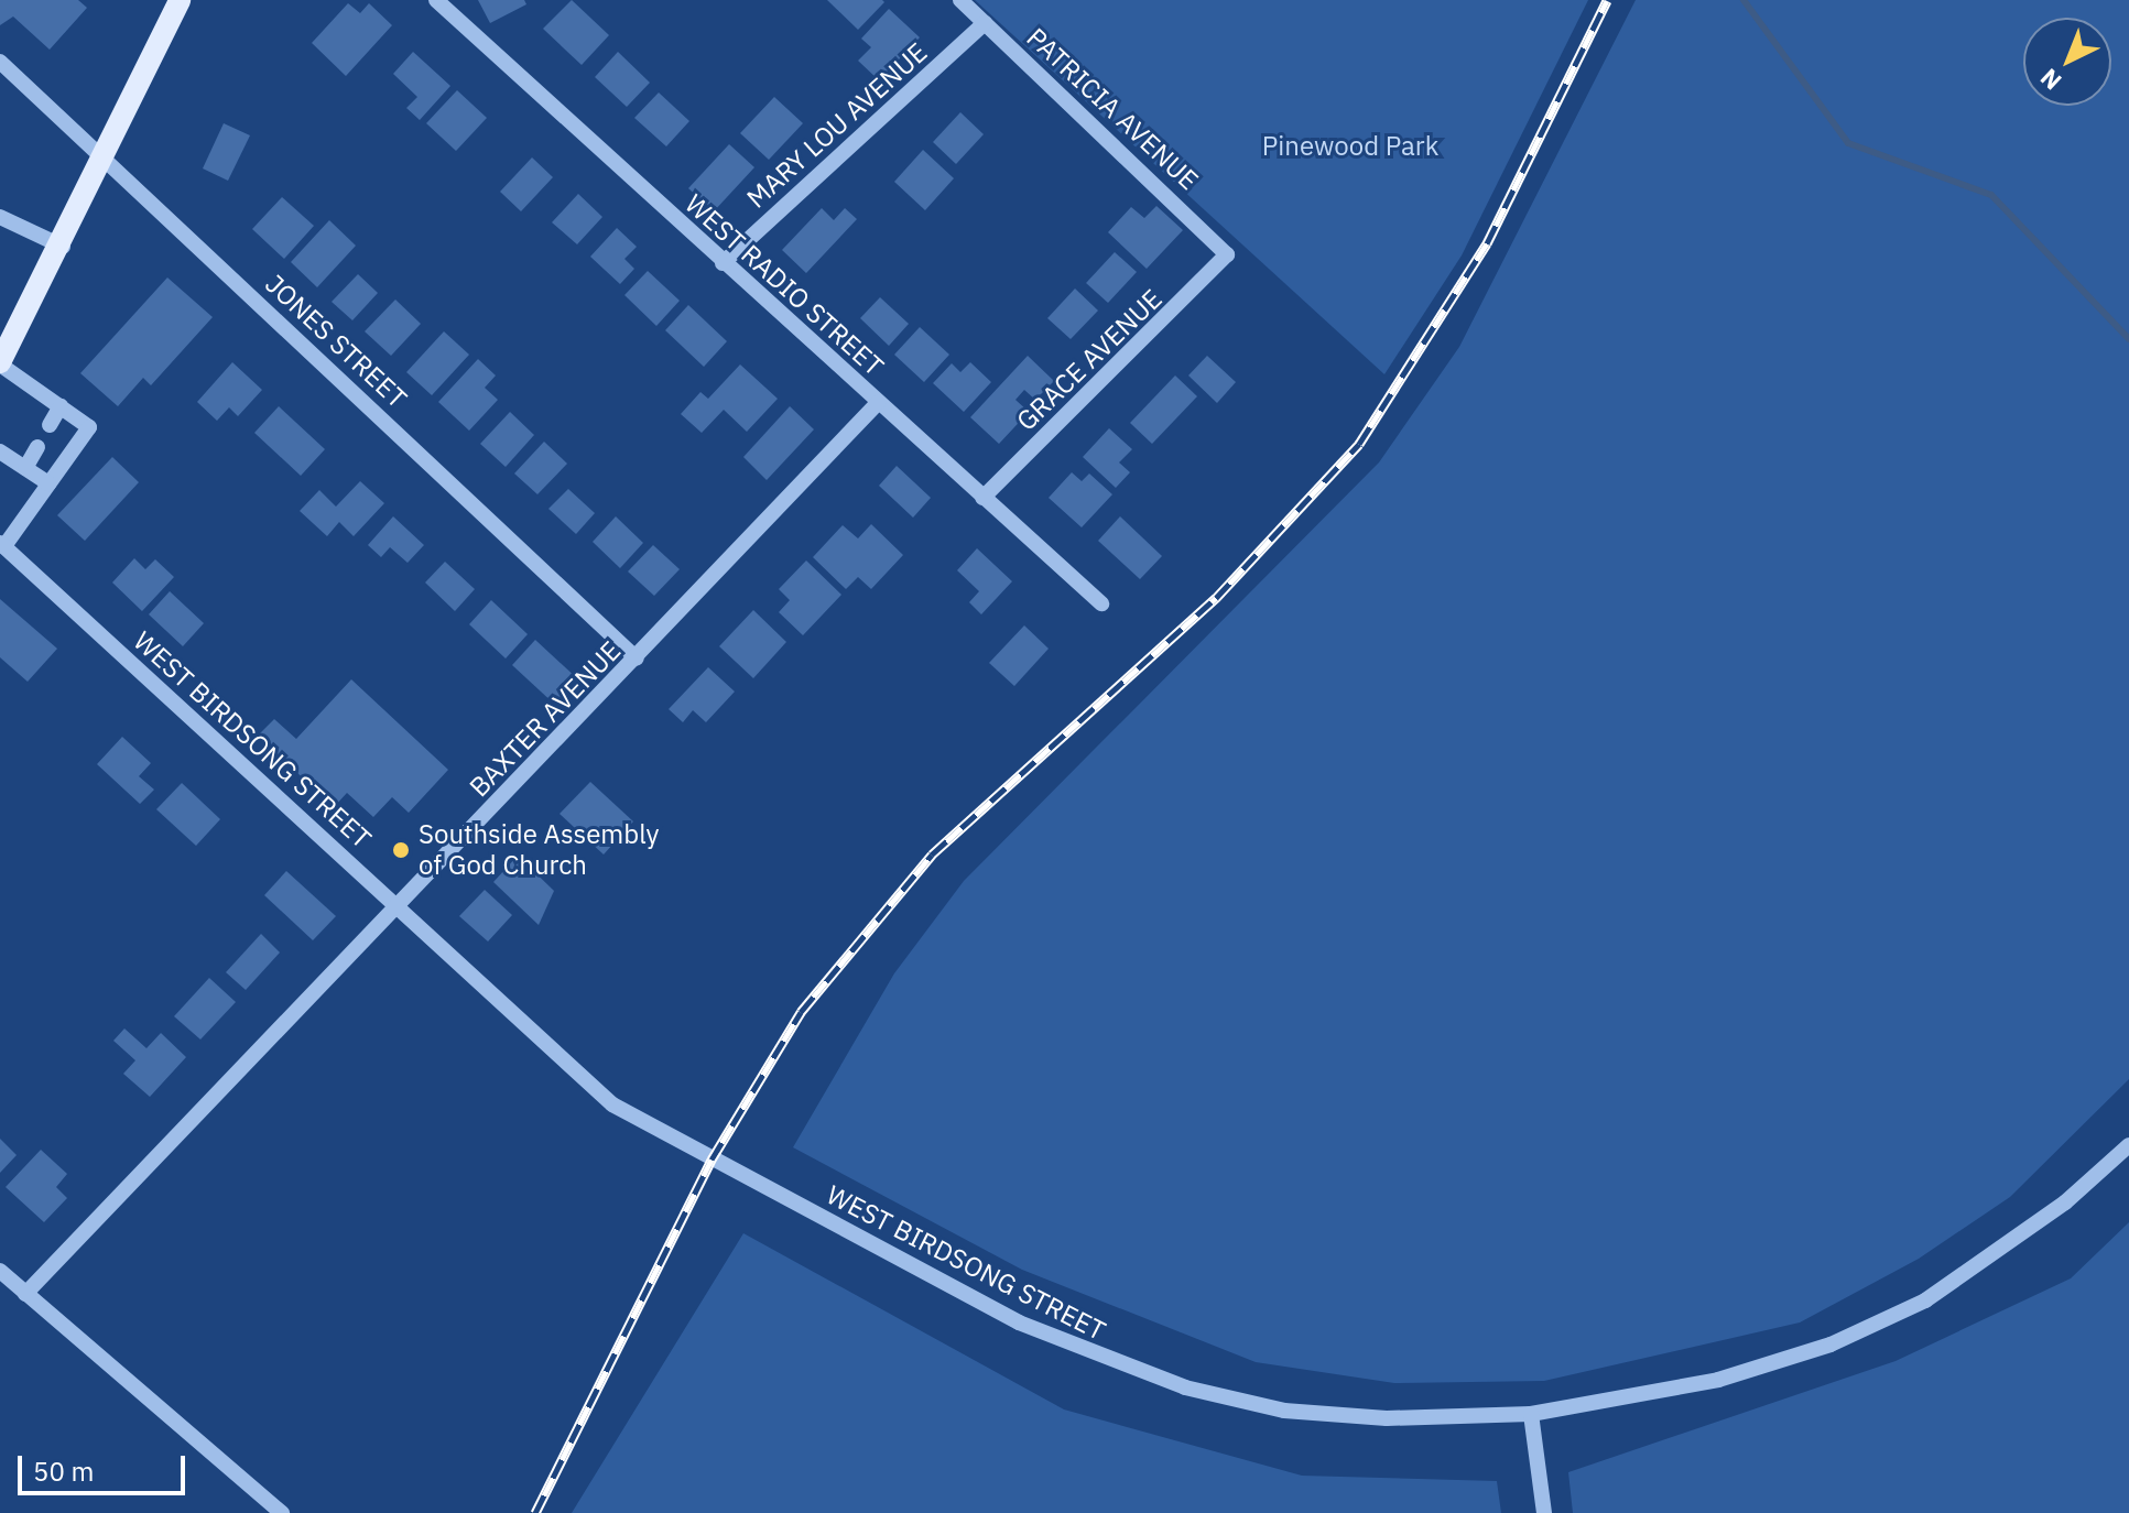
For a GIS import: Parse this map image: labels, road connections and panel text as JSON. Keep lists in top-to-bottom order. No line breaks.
{"streets":{"street":["PATRICIA AVENUE","MARY LOU AVENUE","WEST RADIO STREET","JONES STREET","GRACE AVENUE","BAXTER AVENUE","WEST BIRDSONG STREET"]},"crossings":[["PATRICIA AVENUE","MARY LOU AVENUE"],["PATRICIA AVENUE","GRACE AVENUE"],["MARY LOU AVENUE","WEST RADIO STREET"],["WEST RADIO STREET","GRACE AVENUE"],["WEST RADIO STREET","BAXTER AVENUE"],["JONES STREET","BAXTER AVENUE"],["BAXTER AVENUE","WEST BIRDSONG STREET"]],"parks":["Pinewood Park"],"places":["Southside Assembly of God Church"],"scale_bar":"50 m","north":"bottom left"}
